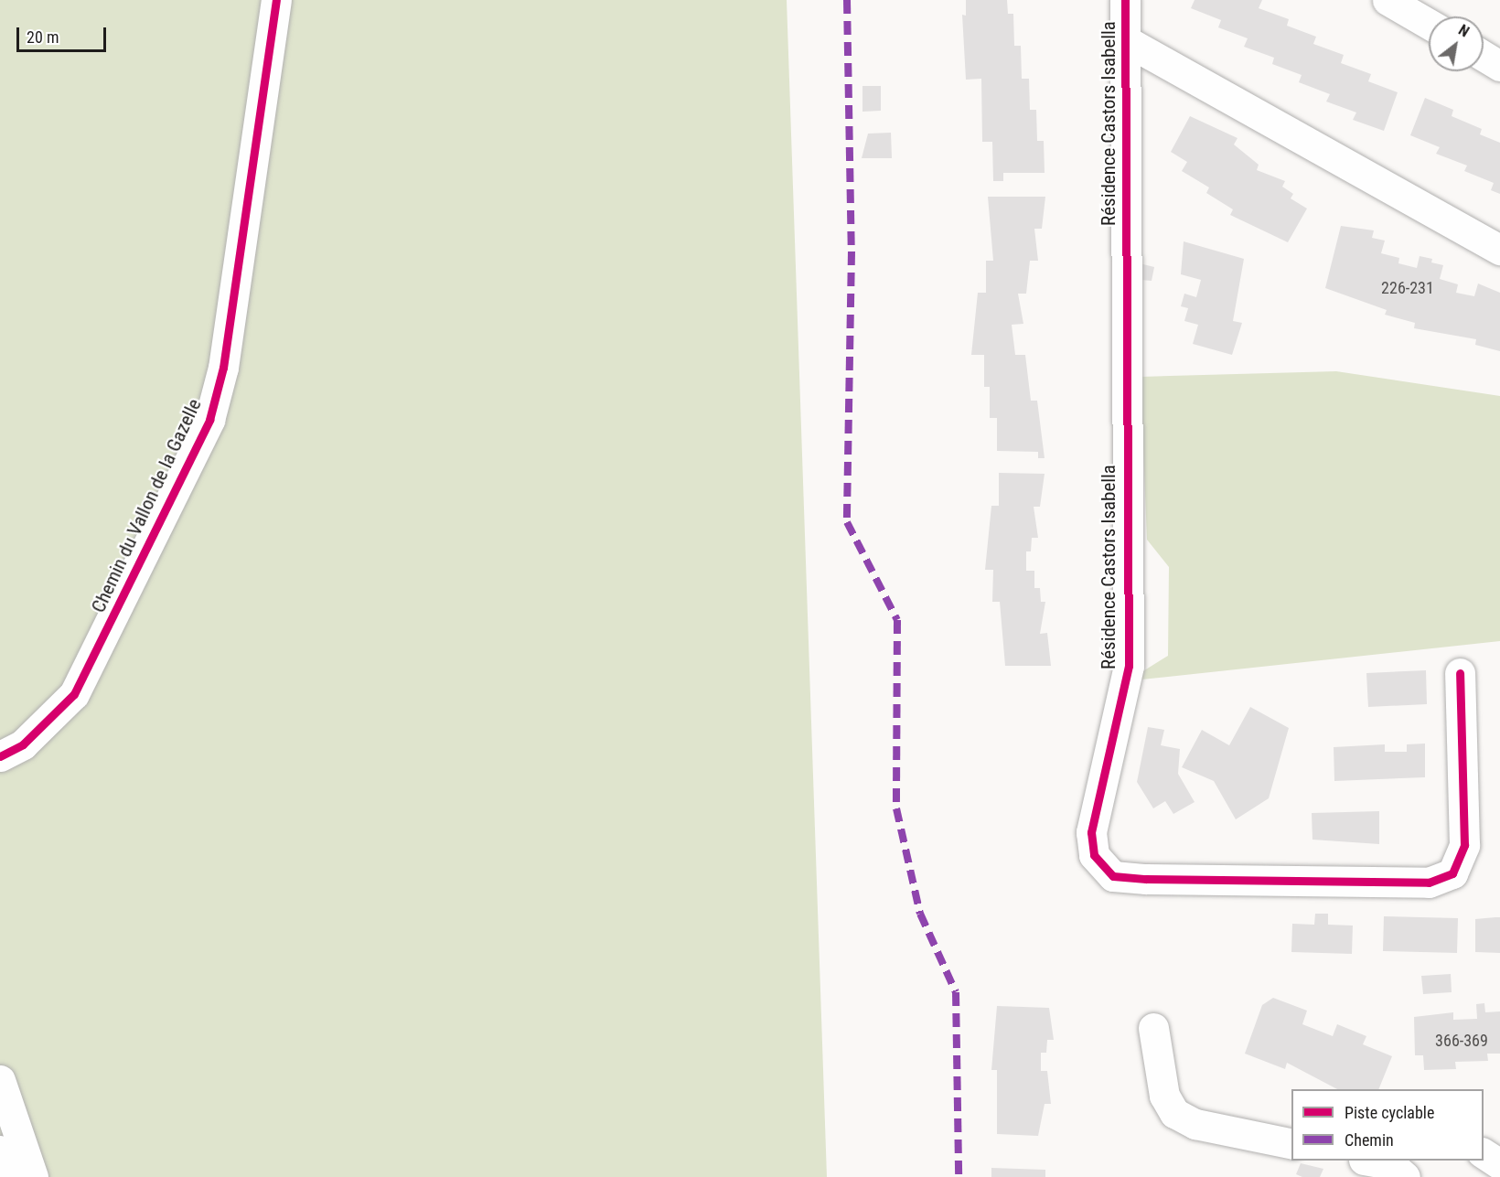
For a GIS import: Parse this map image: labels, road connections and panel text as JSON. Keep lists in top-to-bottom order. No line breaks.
{"streets":{"main road":["Résidence Castors Isabella","Chemin du Vallon de la Gazelle"]},"house_numbers":["226-231","366-369"],"legend":["Piste cyclable","Chemin"],"scale_bar":"20 m","north":"top right"}
